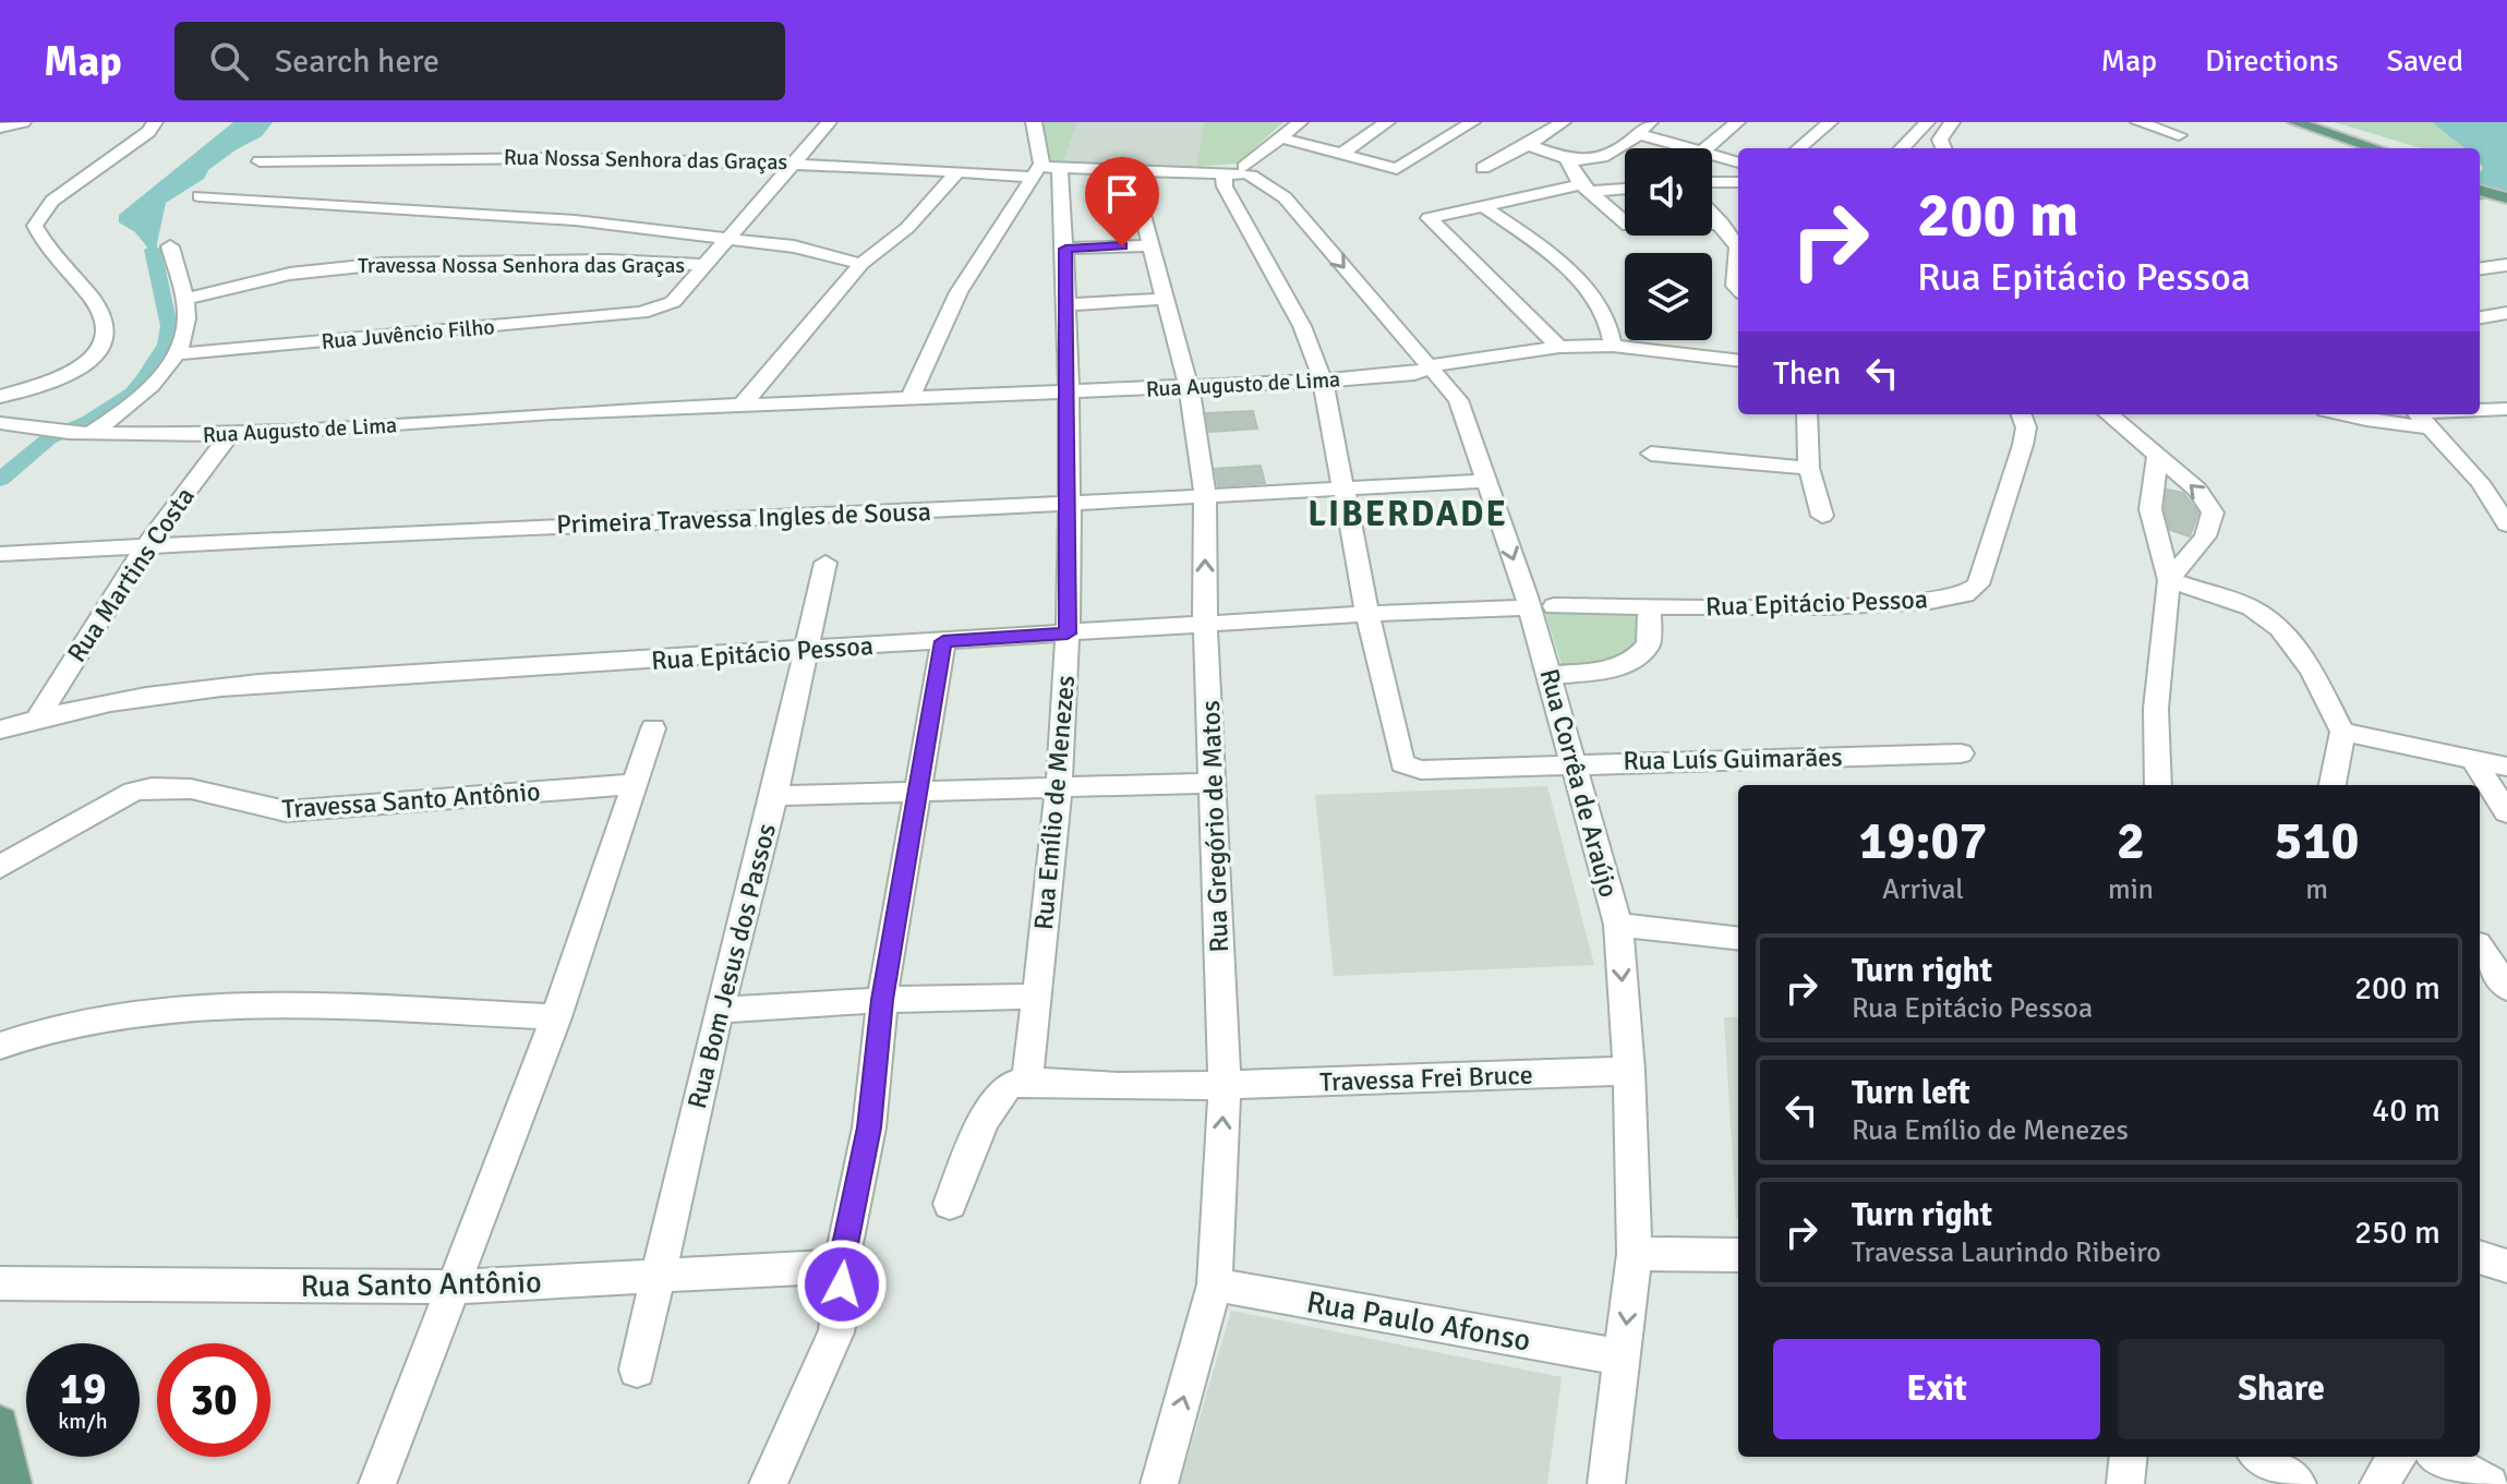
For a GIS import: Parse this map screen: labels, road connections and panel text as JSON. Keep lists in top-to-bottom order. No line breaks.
{"streets":{"street":["Rua Nossa Senhora das Graças","Travessa Nossa Senhora das Graças","Rua Juvêncio Filho","Rua Augusto de Lima","Primeira Travessa Ingles de Sousa","Rua Martins Costa","Rua Epitácio Pessoa","Rua Luís Guimarães","Rua Corrêa de Araújo","Travessa Santo Antônio","Rua Emílio de Menezes","Rua Gregório de Matos","Rua Bom Jesus dos Passos","Travessa Frei Bruce","Rua Santo Antônio","Rua Paulo Afonso"]},"crossings":[["Rua Nossa Senhora das Graças","Travessa Nossa Senhora das Graças"],["Rua Nossa Senhora das Graças","Rua Emílio de Menezes"],["Rua Nossa Senhora das Graças","Rua Gregório de Matos"],["Travessa Nossa Senhora das Graças","Rua Juvêncio Filho"],["Rua Augusto de Lima","Rua Martins Costa"],["Rua Augusto de Lima","Rua Corrêa de Araújo"],["Rua Augusto de Lima","Rua Emílio de Menezes"],["Rua Augusto de Lima","Rua Gregório de Matos"],["Primeira Travessa Ingles de Sousa","Rua Martins Costa"],["Primeira Travessa Ingles de Sousa","Rua Corrêa de Araújo"],["Primeira Travessa Ingles de Sousa","Rua Emílio de Menezes"],["Primeira Travessa Ingles de Sousa","Rua Gregório de Matos"],["Rua Martins Costa","Rua Epitácio Pessoa"],["Rua Epitácio Pessoa","Rua Luís Guimarães"],["Rua Epitácio Pessoa","Rua Corrêa de Araújo"],["Rua Epitácio Pessoa","Rua Emílio de Menezes"],["Rua Epitácio Pessoa","Rua Gregório de Matos"],["Rua Epitácio Pessoa","Rua Bom Jesus dos Passos"],["Rua Luís Guimarães","Rua Corrêa de Araújo"],["Rua Corrêa de Araújo","Travessa Frei Bruce"],["Rua Corrêa de Araújo","Rua Paulo Afonso"],["Rua Gregório de Matos","Travessa Frei Bruce"],["Rua Gregório de Matos","Rua Paulo Afonso"],["Rua Bom Jesus dos Passos","Rua Santo Antônio"]],"one_way":["Rua Gregório de Matos"],"districts":["LIBERDADE"],"page":{"header":"Map","search":"Search here","nav":["Map","Directions","Saved"],"turn":["200 m","Rua Epitácio Pessoa"],"then":"Then","eta":["19:07","Arrival","2","min","510","m"],"list":[{"name":"Turn right","note":"Rua Epitácio Pessoa","value":"200 m"},{"name":"Turn left","note":"Rua Emílio de Menezes","value":"40 m"},{"name":"Turn right","note":"Travessa Laurindo Ribeiro","value":"250 m"}],"buttons":["Exit","Share"],"speed":"19 km/h","limit":"30"}}
